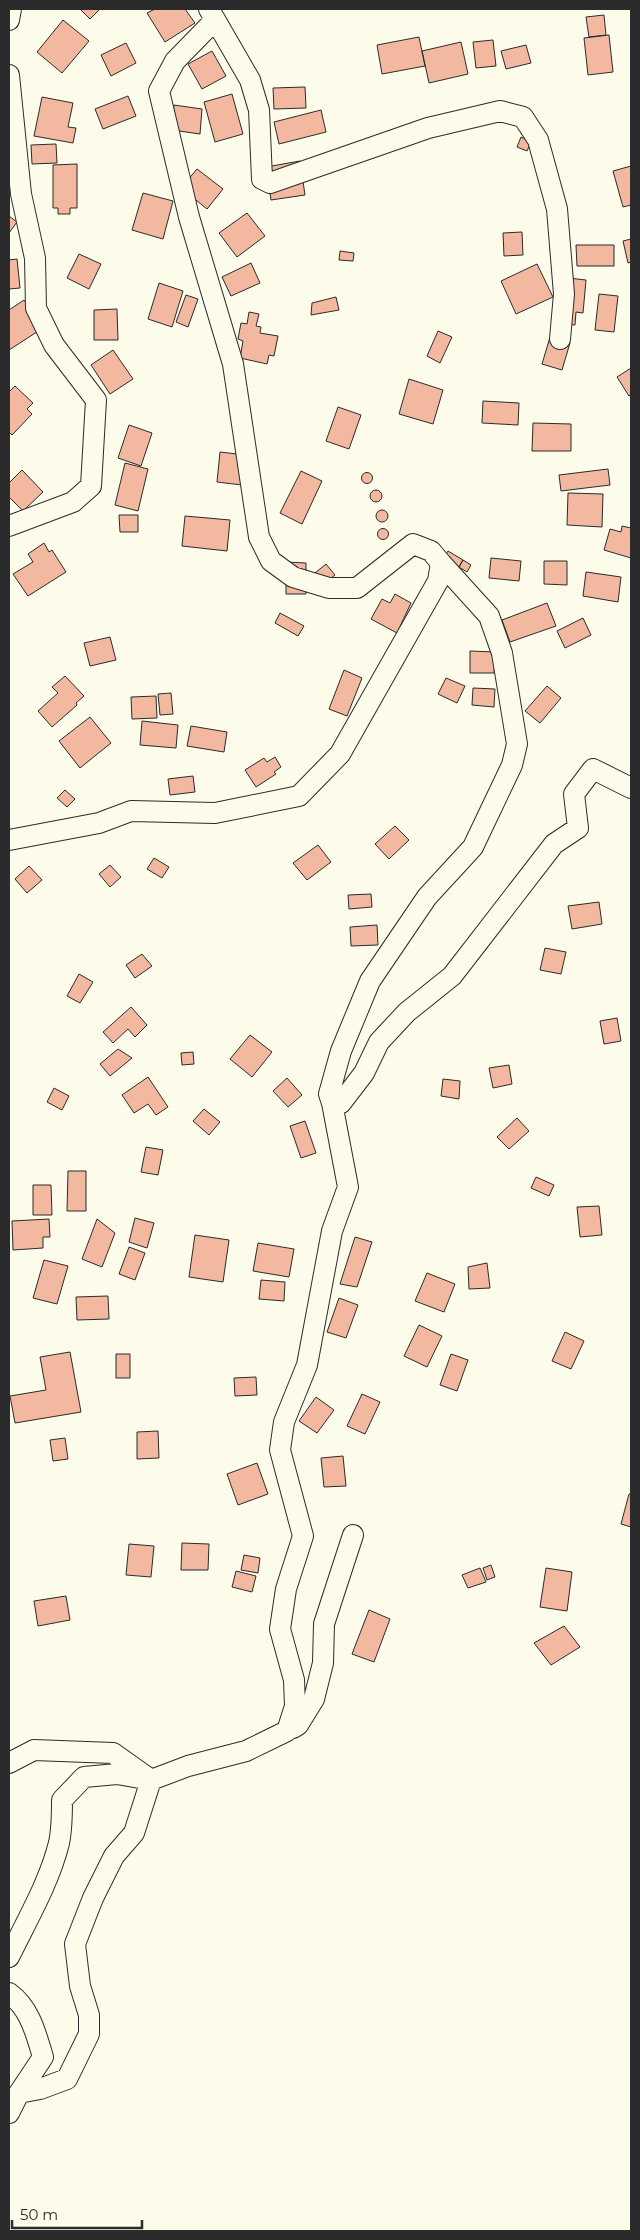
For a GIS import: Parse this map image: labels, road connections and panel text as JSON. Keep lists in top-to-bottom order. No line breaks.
{"scale_bar":"50 m"}
